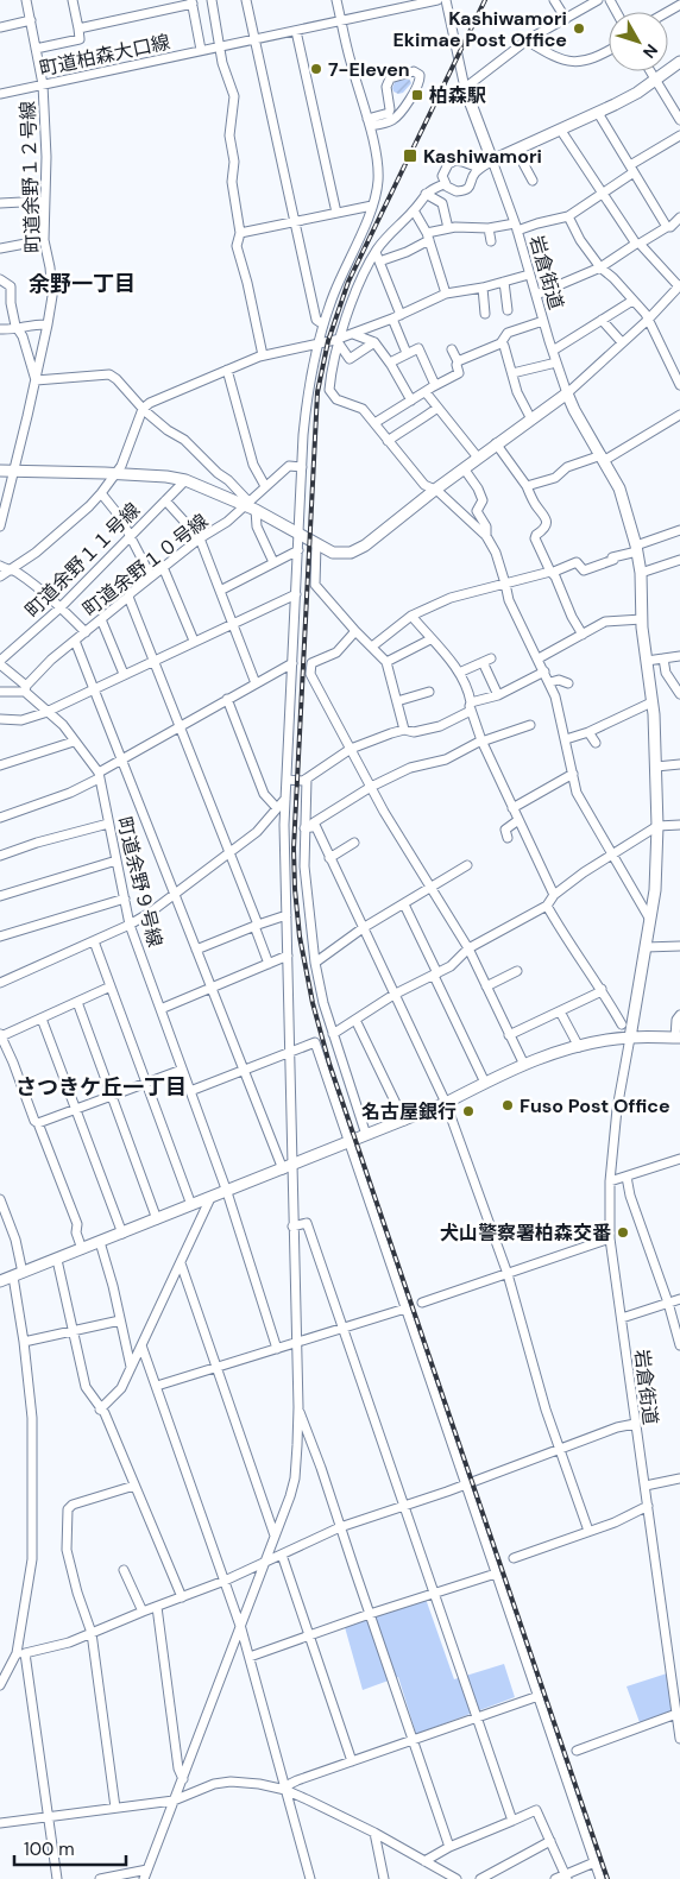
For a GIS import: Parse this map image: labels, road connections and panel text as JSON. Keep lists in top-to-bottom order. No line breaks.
{"streets":{"street":["町道柏森大口線","町道余野１２号線","岩倉街道","町道余野１１号線","町道余野１０号線","町道余野９号線"]},"crossings":[["町道柏森大口線","町道余野１２号線"],["町道余野１１号線","町道余野９号線"],["町道余野１０号線","町道余野９号線"]],"districts":["余野一丁目","さつきケ丘一丁目"],"places":{"other":["Kashiwamori Ekimae Post Office","7-Eleven","Fuso Post Office","名古屋銀行","犬山警察署柏森交番"],"transit":["柏森駅","Kashiwamori"]},"scale_bar":"100 m","north":"bottom right"}
